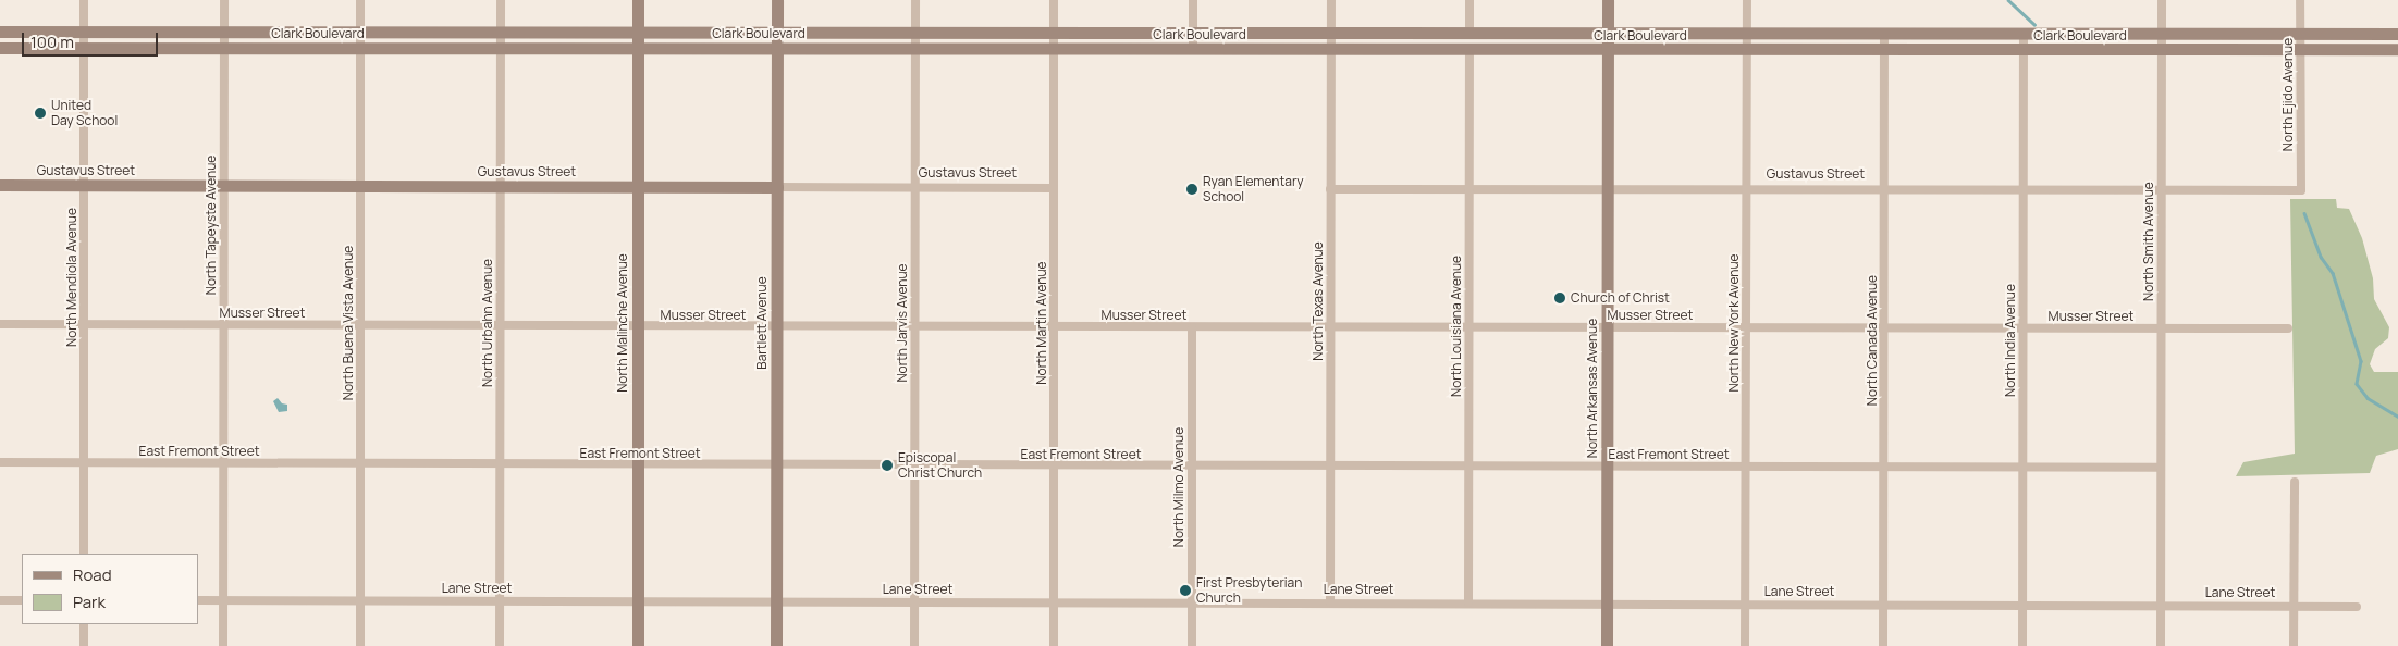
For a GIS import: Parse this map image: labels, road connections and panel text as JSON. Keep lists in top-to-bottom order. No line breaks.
{"streets":{"main road":["Clark Boulevard","Gustavus Street","North Malinche Avenue","Bartlett Avenue","North Arkansas Avenue"],"street":["North Ejido Avenue","North Tapeyste Avenue","North Smith Avenue","North Mendiola Avenue","North Texas Avenue","Musser Street","North Buena Vista Avenue","North Urbahn Avenue","North Jarvis Avenue","North Martin Avenue","North New York Avenue","North Louisiana Avenue","North Canada Avenue","North India Avenue","East Fremont Street","North Milmo Avenue","Lane Street"]},"crossings":[["Clark Boulevard","North Ejido Avenue"],["Clark Boulevard","North Tapeyste Avenue"],["Clark Boulevard","North Smith Avenue"],["Clark Boulevard","North Mendiola Avenue"],["Clark Boulevard","North Texas Avenue"],["Clark Boulevard","North Buena Vista Avenue"],["Clark Boulevard","North Urbahn Avenue"],["Clark Boulevard","North Malinche Avenue"],["Clark Boulevard","Bartlett Avenue"],["Clark Boulevard","North Jarvis Avenue"],["Clark Boulevard","North Martin Avenue"],["Clark Boulevard","North New York Avenue"],["Clark Boulevard","North Louisiana Avenue"],["Clark Boulevard","North Canada Avenue"],["Clark Boulevard","North India Avenue"],["Clark Boulevard","North Arkansas Avenue"],["North Ejido Avenue","Gustavus Street"],["Gustavus Street","North Tapeyste Avenue"],["Gustavus Street","North Smith Avenue"],["Gustavus Street","North Mendiola Avenue"],["Gustavus Street","North Texas Avenue"],["Gustavus Street","North Buena Vista Avenue"],["Gustavus Street","North Urbahn Avenue"],["Gustavus Street","North Malinche Avenue"],["Gustavus Street","Bartlett Avenue"],["Gustavus Street","North Jarvis Avenue"],["Gustavus Street","North Martin Avenue"],["Gustavus Street","North New York Avenue"],["Gustavus Street","North Louisiana Avenue"],["Gustavus Street","North Canada Avenue"],["Gustavus Street","North India Avenue"],["Gustavus Street","North Arkansas Avenue"],["North Tapeyste Avenue","Musser Street"],["North Tapeyste Avenue","East Fremont Street"],["North Tapeyste Avenue","Lane Street"],["North Smith Avenue","Musser Street"],["North Smith Avenue","East Fremont Street"],["North Smith Avenue","Lane Street"],["North Mendiola Avenue","Musser Street"],["North Mendiola Avenue","East Fremont Street"],["North Texas Avenue","Musser Street"],["North Texas Avenue","East Fremont Street"],["North Texas Avenue","Lane Street"],["Musser Street","North Buena Vista Avenue"],["Musser Street","North Urbahn Avenue"],["Musser Street","North Malinche Avenue"],["Musser Street","Bartlett Avenue"],["Musser Street","North Jarvis Avenue"],["Musser Street","North Martin Avenue"],["Musser Street","North New York Avenue"],["Musser Street","North Louisiana Avenue"],["Musser Street","North Canada Avenue"],["Musser Street","North India Avenue"],["Musser Street","North Arkansas Avenue"],["Musser Street","North Milmo Avenue"],["North Buena Vista Avenue","East Fremont Street"],["North Buena Vista Avenue","Lane Street"],["North Urbahn Avenue","East Fremont Street"],["North Urbahn Avenue","Lane Street"],["North Malinche Avenue","East Fremont Street"],["North Malinche Avenue","Lane Street"],["Bartlett Avenue","East Fremont Street"],["Bartlett Avenue","Lane Street"],["North Jarvis Avenue","East Fremont Street"],["North Jarvis Avenue","Lane Street"],["North Martin Avenue","East Fremont Street"],["North Martin Avenue","Lane Street"],["North New York Avenue","East Fremont Street"],["North New York Avenue","Lane Street"],["North Louisiana Avenue","East Fremont Street"],["North Louisiana Avenue","Lane Street"],["North Canada Avenue","East Fremont Street"],["North Canada Avenue","Lane Street"],["North India Avenue","East Fremont Street"],["North India Avenue","Lane Street"],["North Arkansas Avenue","East Fremont Street"],["North Arkansas Avenue","Lane Street"],["East Fremont Street","North Milmo Avenue"],["North Milmo Avenue","Lane Street"]],"places":["United Day School","Ryan Elementary School","Church of Christ","Episcopal Christ Church","First Presbyterian Church"],"legend":["Road","Park"],"scale_bar":"100 m"}
